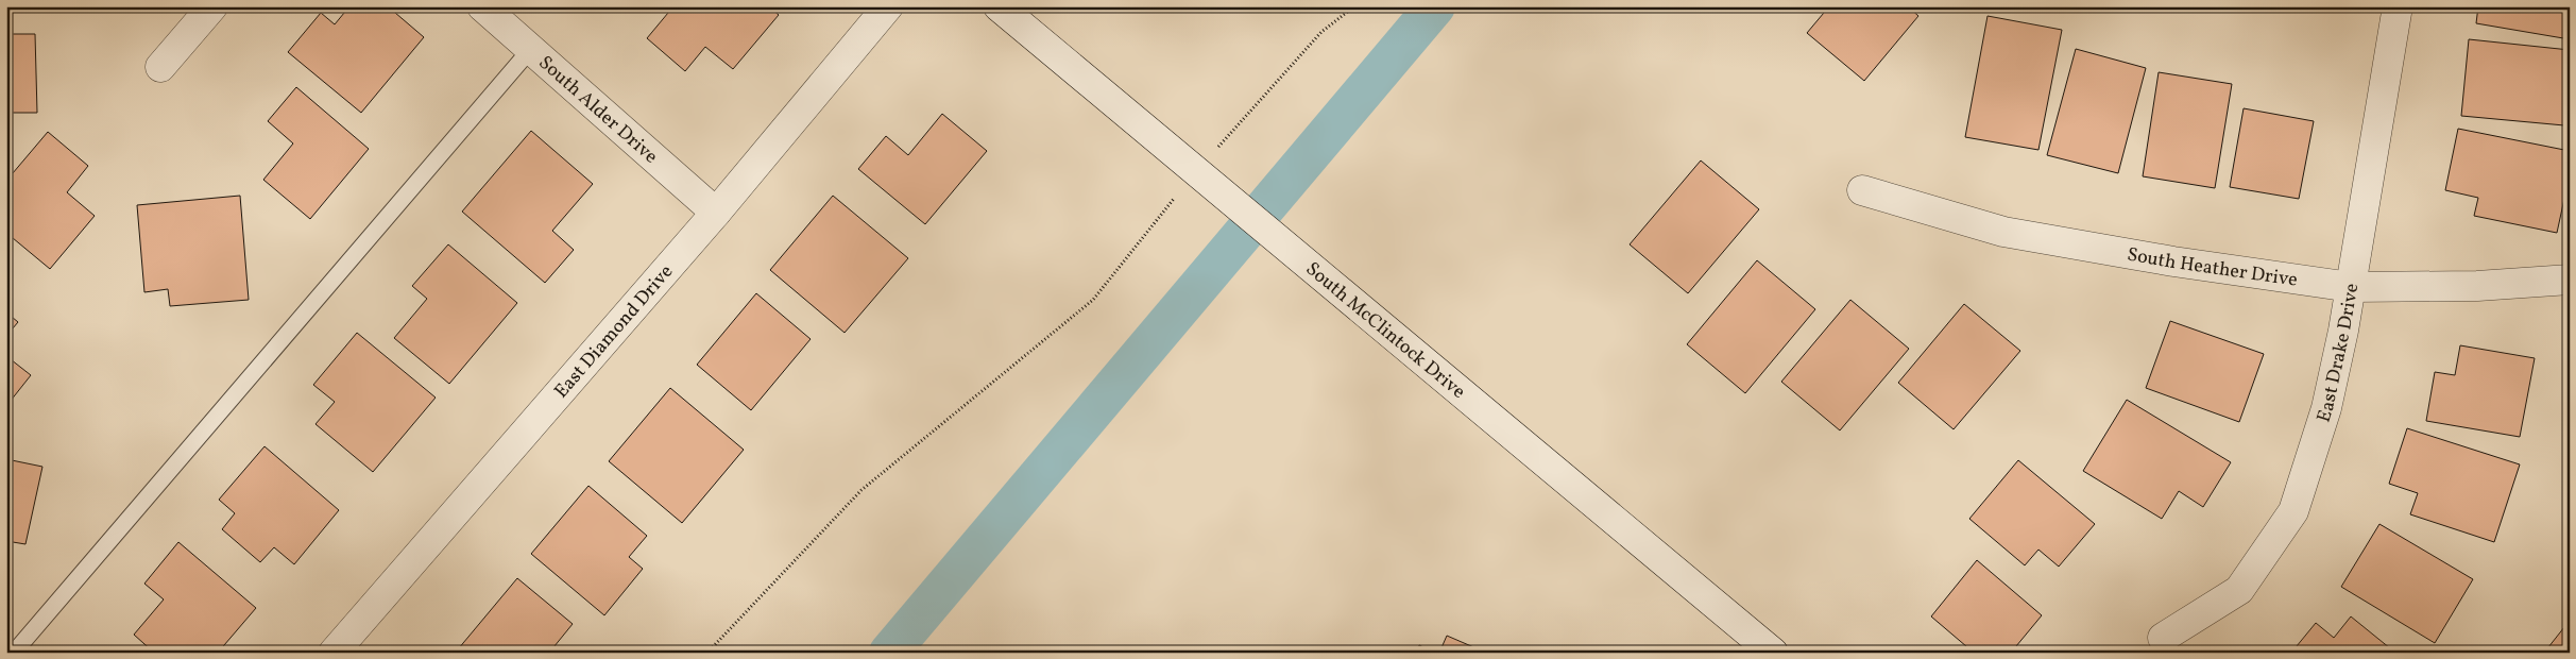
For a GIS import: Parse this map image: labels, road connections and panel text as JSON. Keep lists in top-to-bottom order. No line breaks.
{"streets":{"street":["South Alder Drive","South Heather Drive","South McClintock Drive","East Diamond Drive","East Drake Drive"]},"crossings":[["South Alder Drive","East Diamond Drive"],["South Heather Drive","East Drake Drive"]]}
